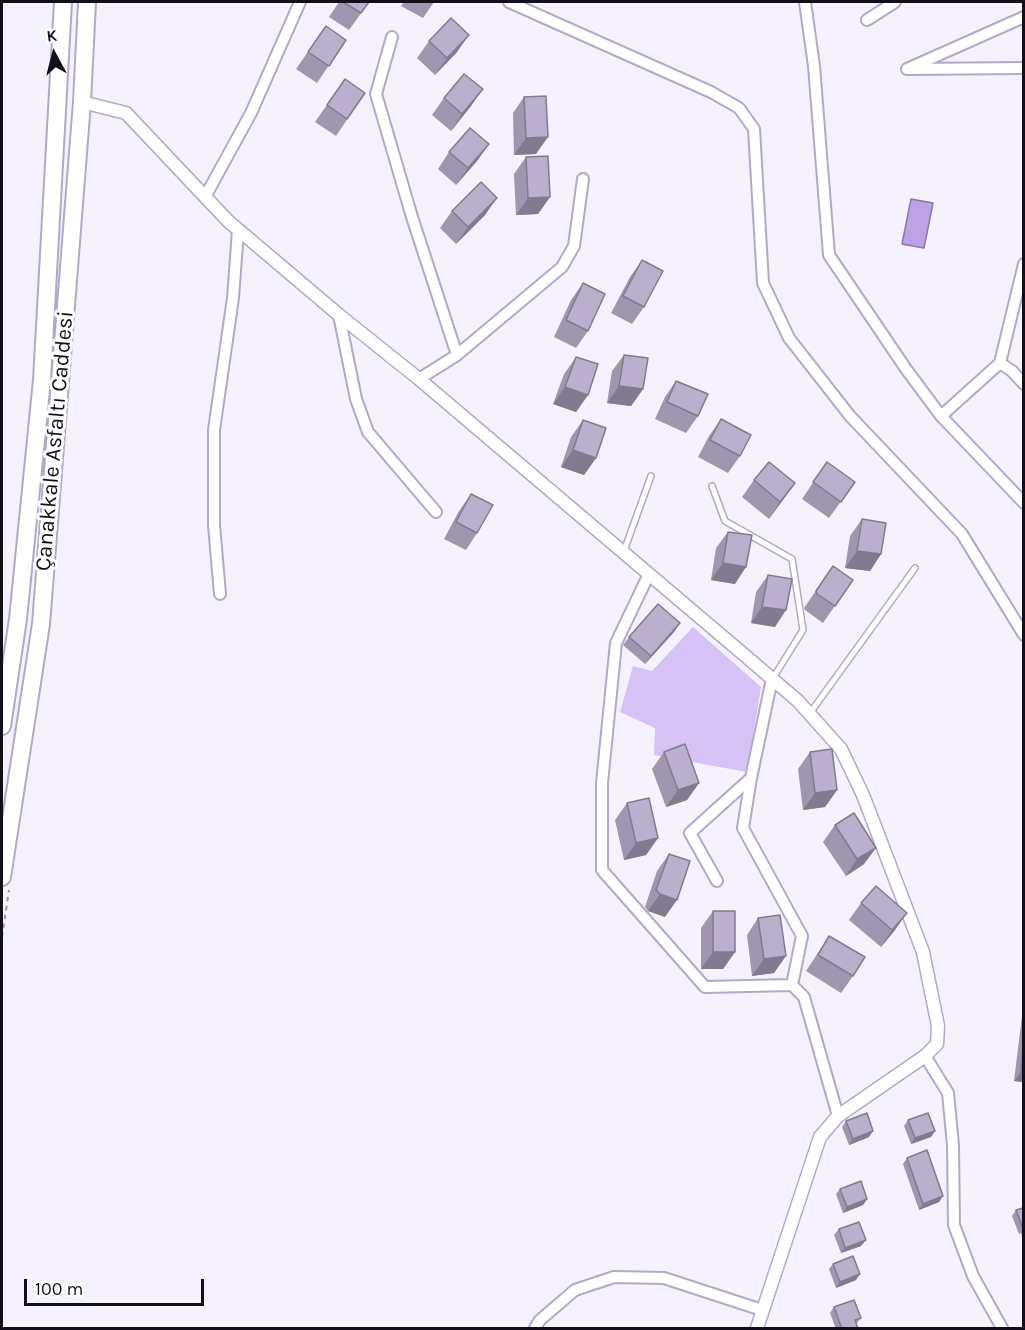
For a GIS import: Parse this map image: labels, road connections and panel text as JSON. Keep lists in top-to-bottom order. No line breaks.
{"streets":{"highway":["Çanakkale Asfaltı Caddesi"]},"scale_bar":"100 m","north":"top"}
